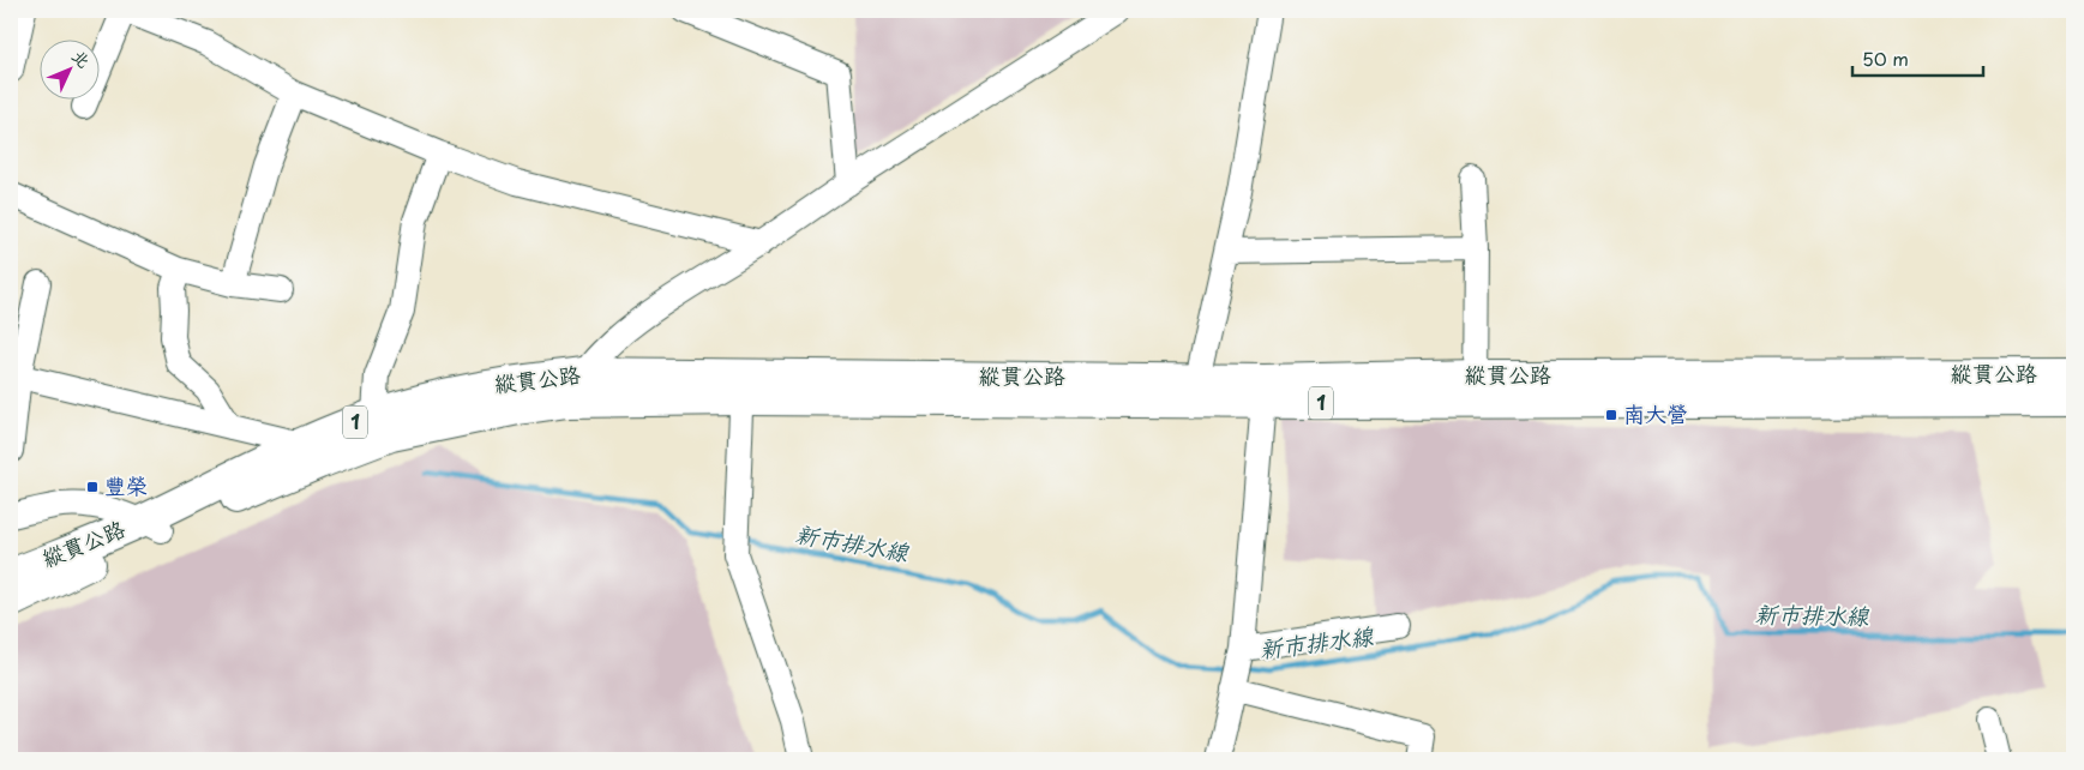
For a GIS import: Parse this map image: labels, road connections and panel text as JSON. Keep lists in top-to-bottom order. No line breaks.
{"streets":{"main road":["縱貫公路","1"]},"water":["新市排水線"],"places":{"transit":["南大營","豐榮"]},"scale_bar":"50 m","north":"top right"}
